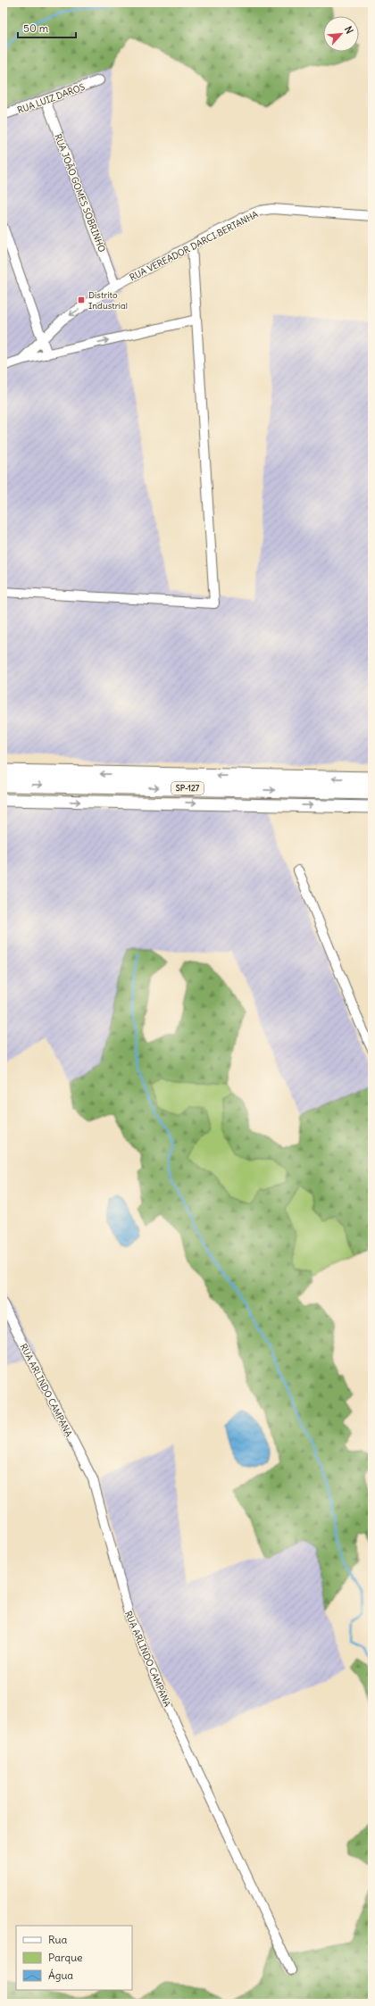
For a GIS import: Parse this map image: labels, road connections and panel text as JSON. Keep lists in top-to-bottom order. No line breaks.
{"streets":{"highway":["SP-127"],"street":["RUA LUIZ DAROS","RUA JOÃO GOMES SOBRINHO","RUA VEREADOR DARCI BERTANHA","RUA ARLINDO CAMPANA"]},"crossings":[["RUA LUIZ DAROS","RUA JOÃO GOMES SOBRINHO"],["RUA JOÃO GOMES SOBRINHO","RUA VEREADOR DARCI BERTANHA"]],"places":{"transit":["Distrito Industrial"]},"legend":["Rua","Parque","Água"],"scale_bar":"50 m","north":"top right"}
